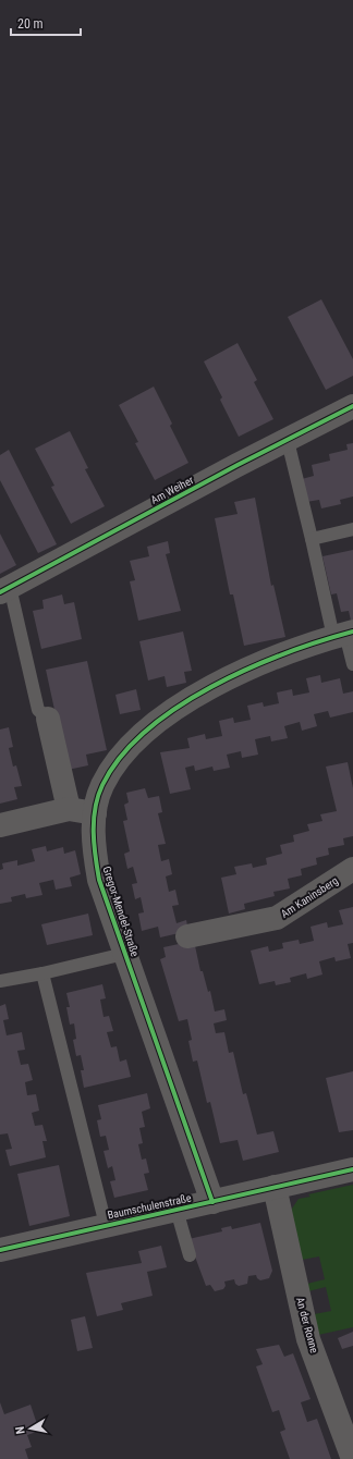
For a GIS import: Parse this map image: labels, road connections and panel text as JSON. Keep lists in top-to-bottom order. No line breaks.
{"streets":{"street":["Am Weiher","Am Kaninsberg","Gregor-Mendel-Straße","Baumschulenstraße","An der Ronne"]},"crossings":[["Gregor-Mendel-Straße","Baumschulenstraße"],["Baumschulenstraße","An der Ronne"]],"scale_bar":"20 m","north":"left"}
